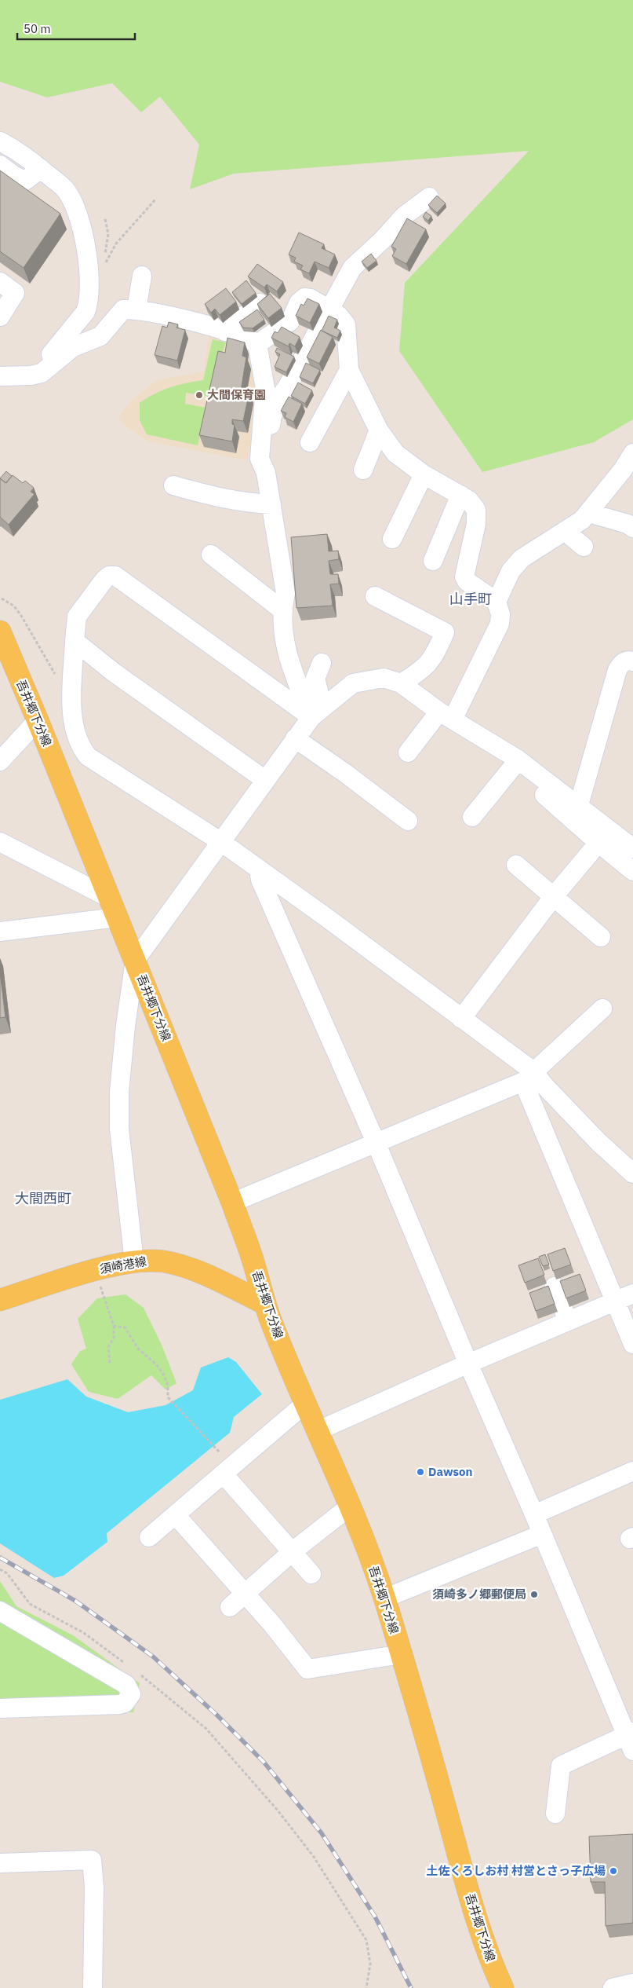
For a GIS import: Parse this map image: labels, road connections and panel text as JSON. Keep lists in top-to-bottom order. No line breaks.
{"streets":{"main road":["吾井郷下分線","須崎港線"]},"crossings":[["吾井郷下分線","須崎港線"]],"districts":["山手町","大間西町"],"places":["大間保育園","Dawson","須崎多ノ郷郵便局","土佐くろしお村 村営とさっ子広場"],"scale_bar":"50 m"}
